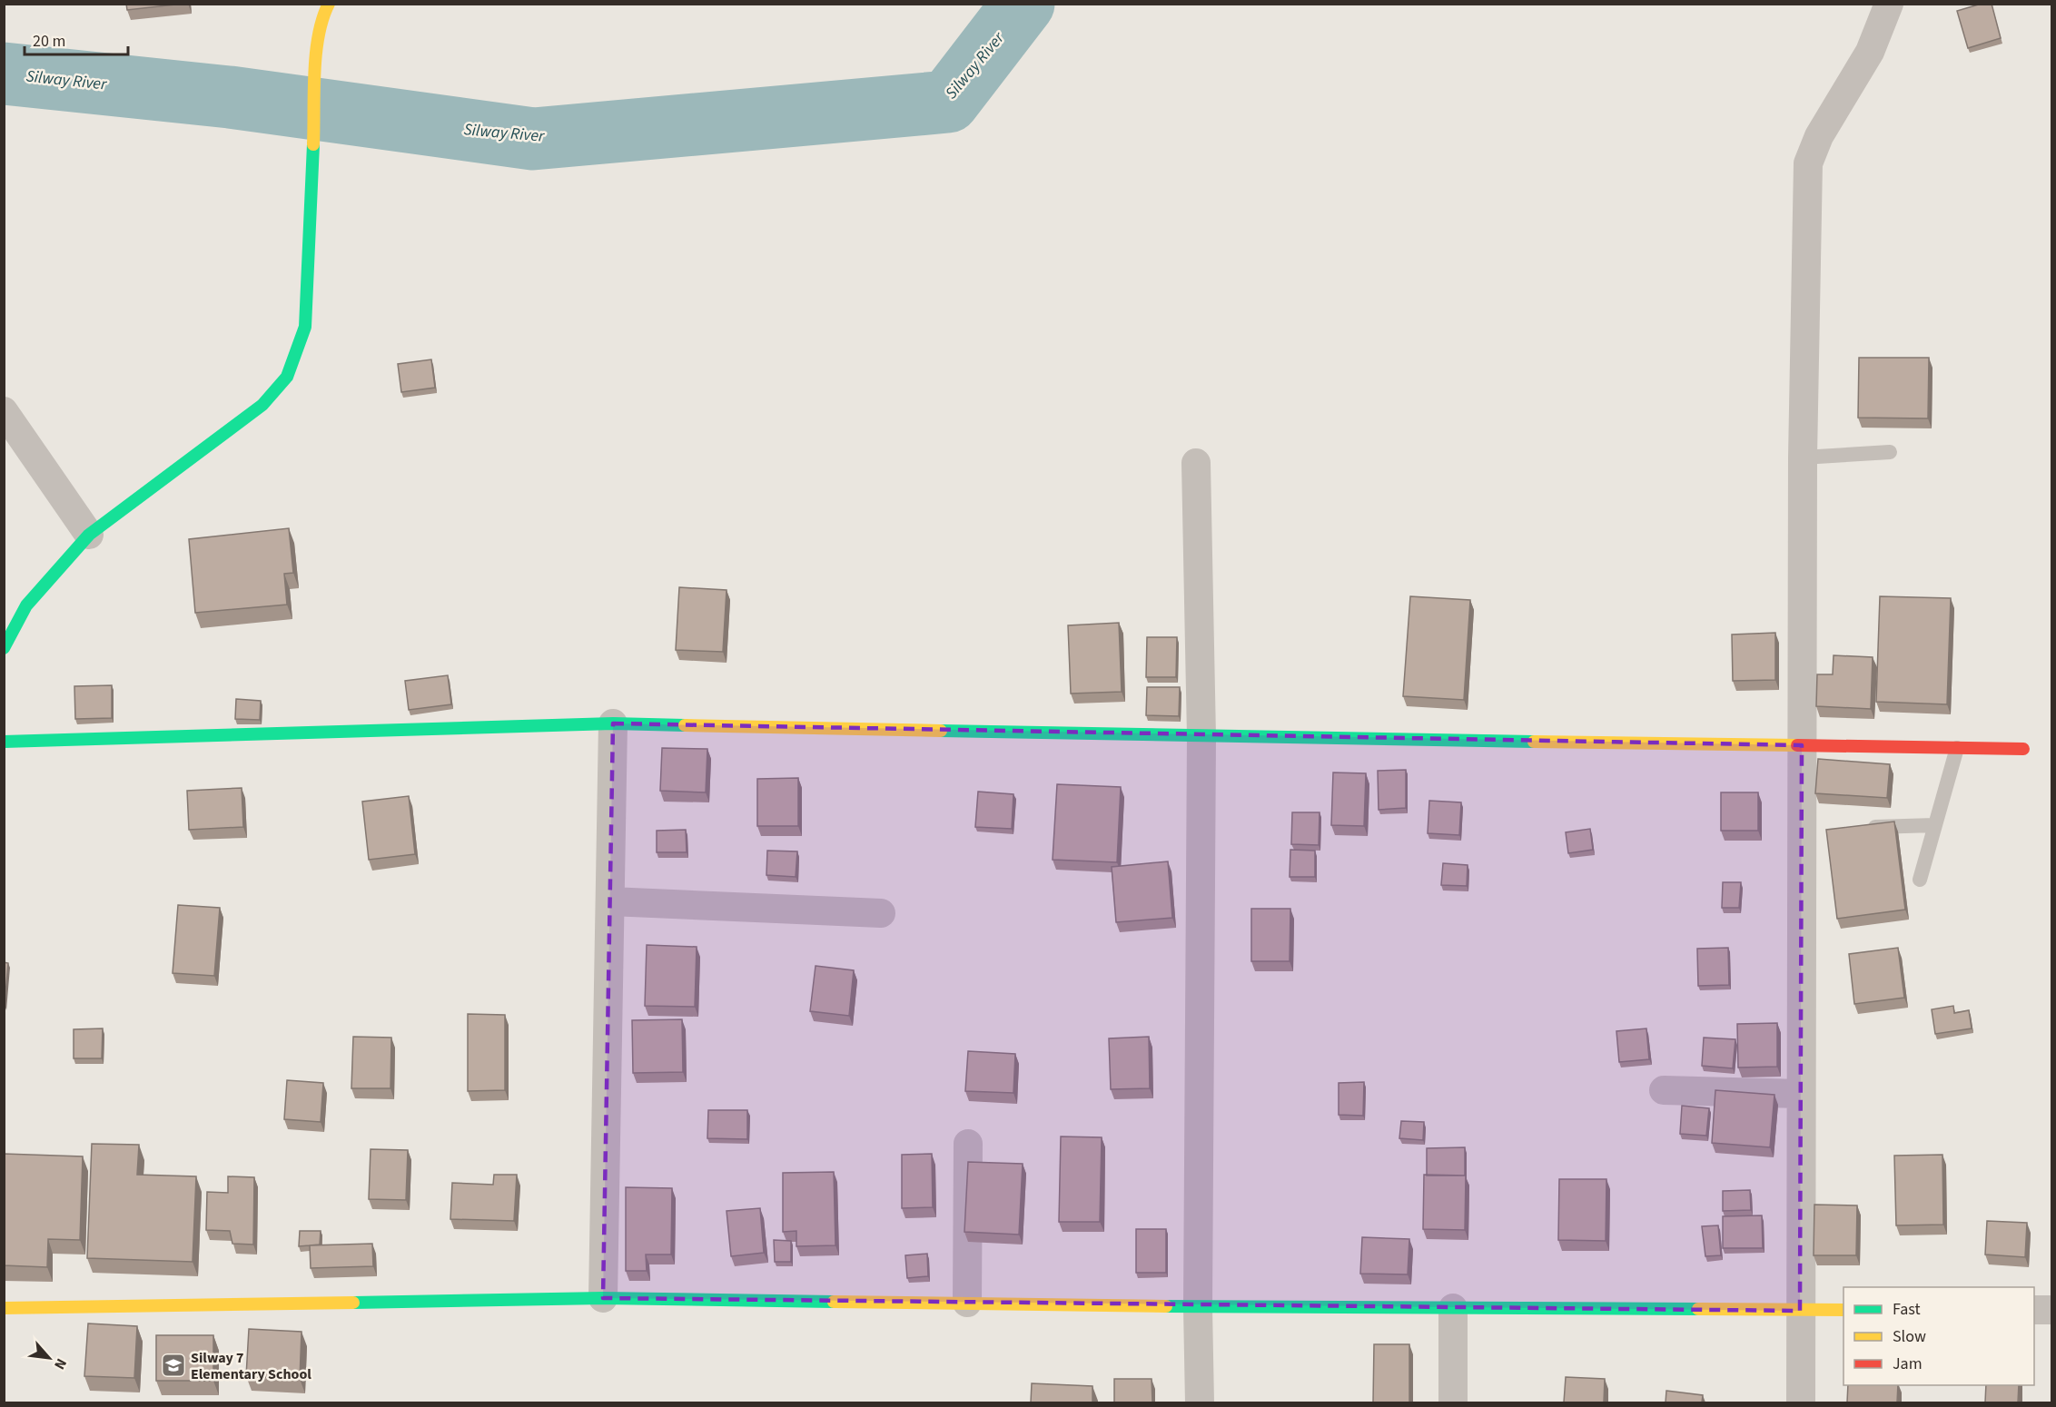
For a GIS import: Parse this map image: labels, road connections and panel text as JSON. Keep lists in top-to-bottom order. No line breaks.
{"water":["Silway River"],"places":{"school or university":["Silway 7 Elementary School"]},"legend":["Fast","Slow","Jam"],"scale_bar":"20 m","north":"bottom right"}
